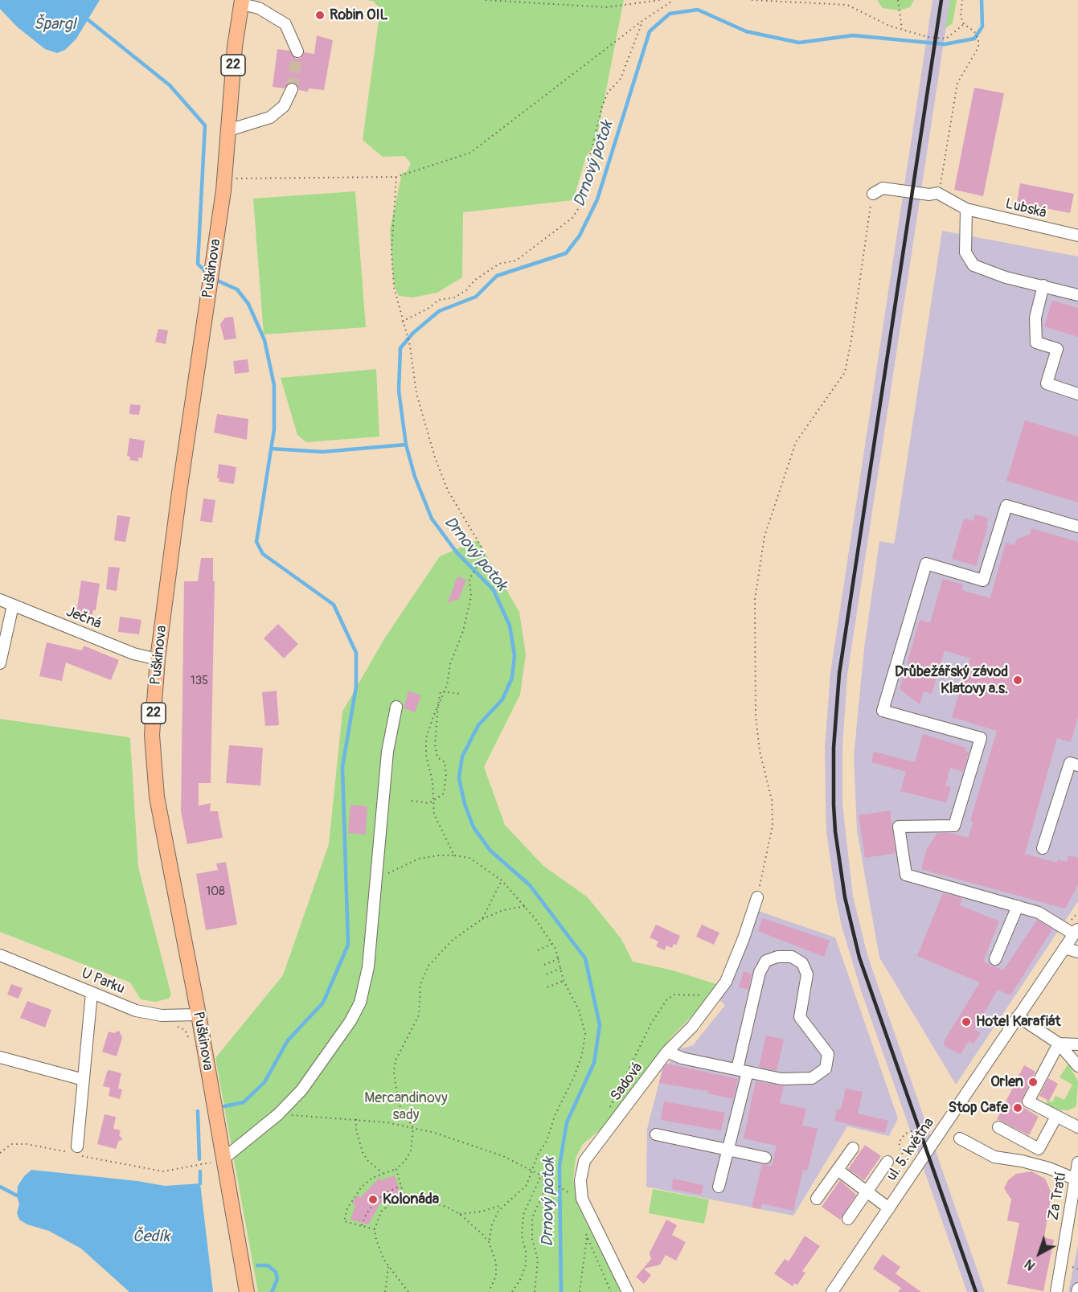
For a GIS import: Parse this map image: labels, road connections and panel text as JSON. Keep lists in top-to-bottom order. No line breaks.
{"streets":{"main road":["22","Puškinova"],"street":["Lubská","Ječná","U Parku","Sadová","ul. 5. května","Za Tratí"]},"crossings":[["22","Puškinova"],["Puškinova","Ječná"],["Puškinova","U Parku"]],"water":["Špargl","Drnový potok","Čedík"],"parks":["Mercandinovy sady"],"places":["Robin OIL","Drůbežářský závod Klatovy a.s.","Hotel Karafiát","Orlen","Stop Cafe","Kolonáda"],"house_numbers":["135","108"],"north":"bottom left"}
